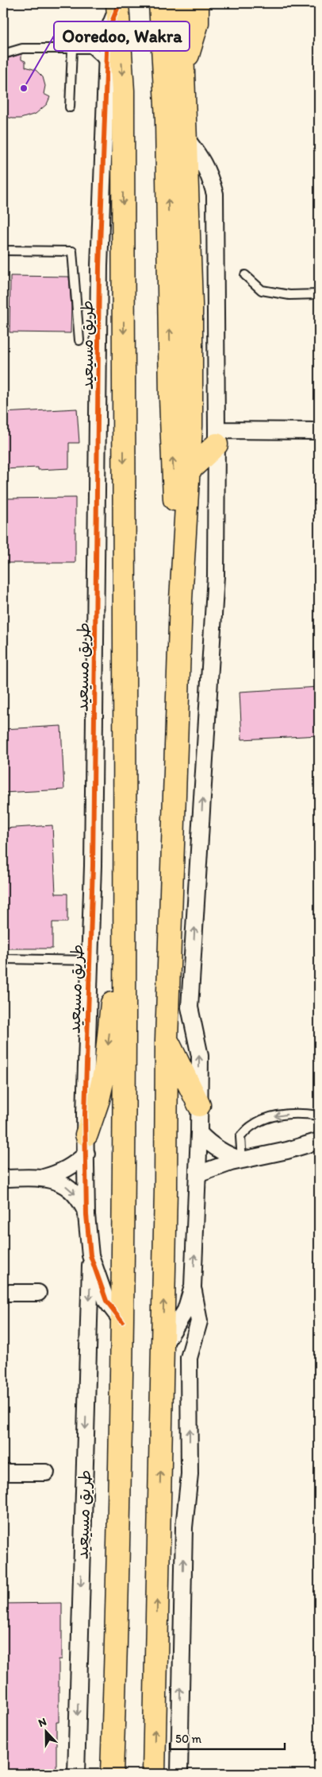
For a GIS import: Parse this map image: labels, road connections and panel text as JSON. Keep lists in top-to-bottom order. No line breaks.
{"streets":{"highway":["طريق مسيعيد"]},"places":["Ooredoo, Wakra"],"scale_bar":"50 m","north":"top"}
